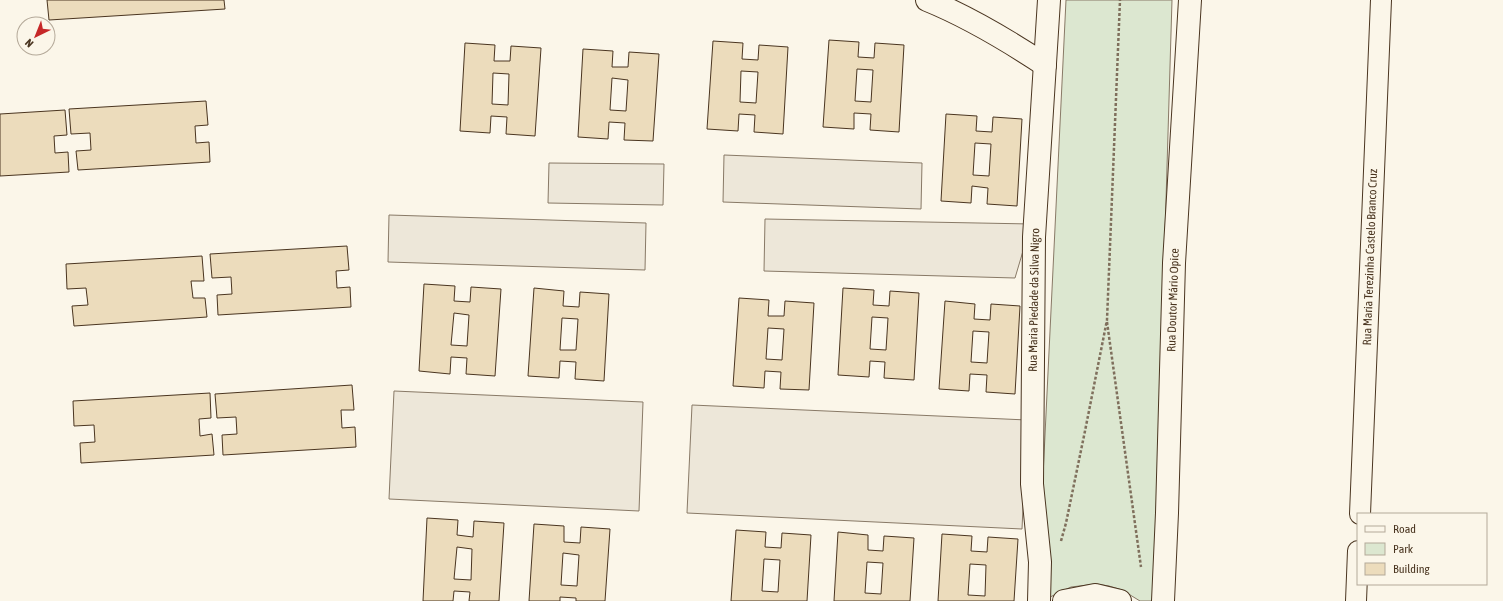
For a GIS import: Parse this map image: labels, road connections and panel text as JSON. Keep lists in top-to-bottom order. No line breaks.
{"streets":{"street":["Rua Maria Terezinha Castelo Branco Cruz","Rua Maria Piedade da Silva Nigro","Rua Doutor Mário Opice"]},"legend":["Road","Park","Building"],"north":"bottom left"}
